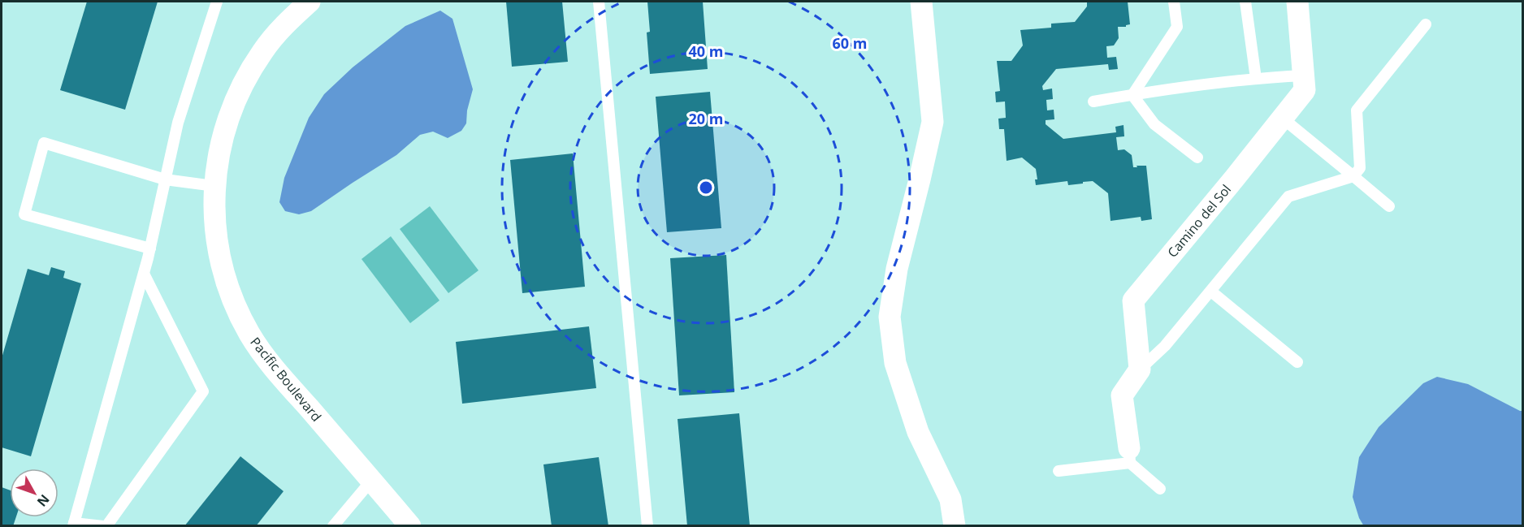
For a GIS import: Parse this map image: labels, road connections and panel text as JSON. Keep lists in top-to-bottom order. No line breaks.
{"streets":{"street":["Camino del Sol","Pacific Boulevard"]},"north":"bottom right","rings":["60 m","40 m","20 m"]}
